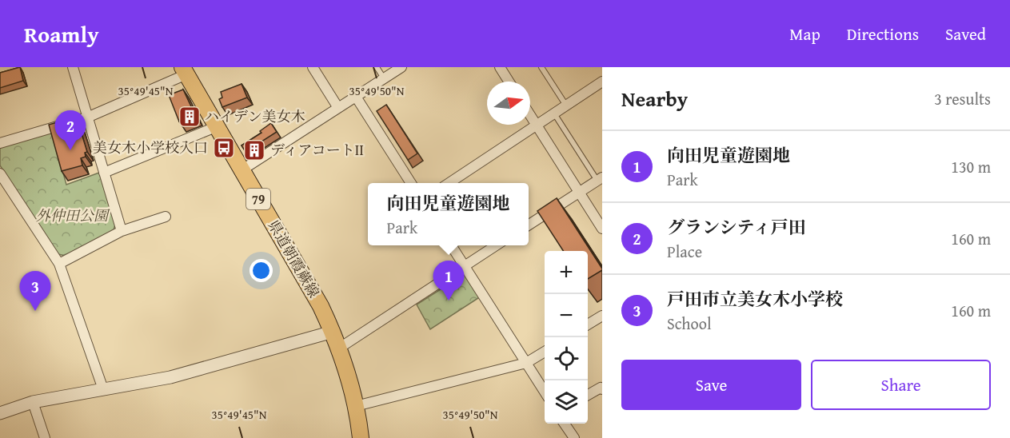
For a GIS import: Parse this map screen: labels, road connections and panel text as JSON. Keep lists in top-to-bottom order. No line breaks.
{"streets":{"main road":["79","県道朝霞蕨線"]},"parks":["外仲田公園"],"places":{"building":["ハイデン美女木","ディアコートⅡ"],"bus stop":["美女木小学校入口"]},"north":"right","page":{"header":"Roamly","nav":["Map","Directions","Saved"],"heading":["Nearby","3 results"],"pins":["2","1","3"],"list":[{"mark":"1","name":"向田児童遊園地","note":"Park","value":"130 m"},{"mark":"2","name":"グランシティ戸田","note":"Place","value":"160 m"},{"mark":"3","name":"戸田市立美女木小学校","note":"School","value":"160 m"}],"popup":["向田児童遊園地","Park"],"map_buttons":["+","−"],"buttons":["Save","Share"]},"coordinates":["35°49'45\"N","35°49'50\"N"]}
